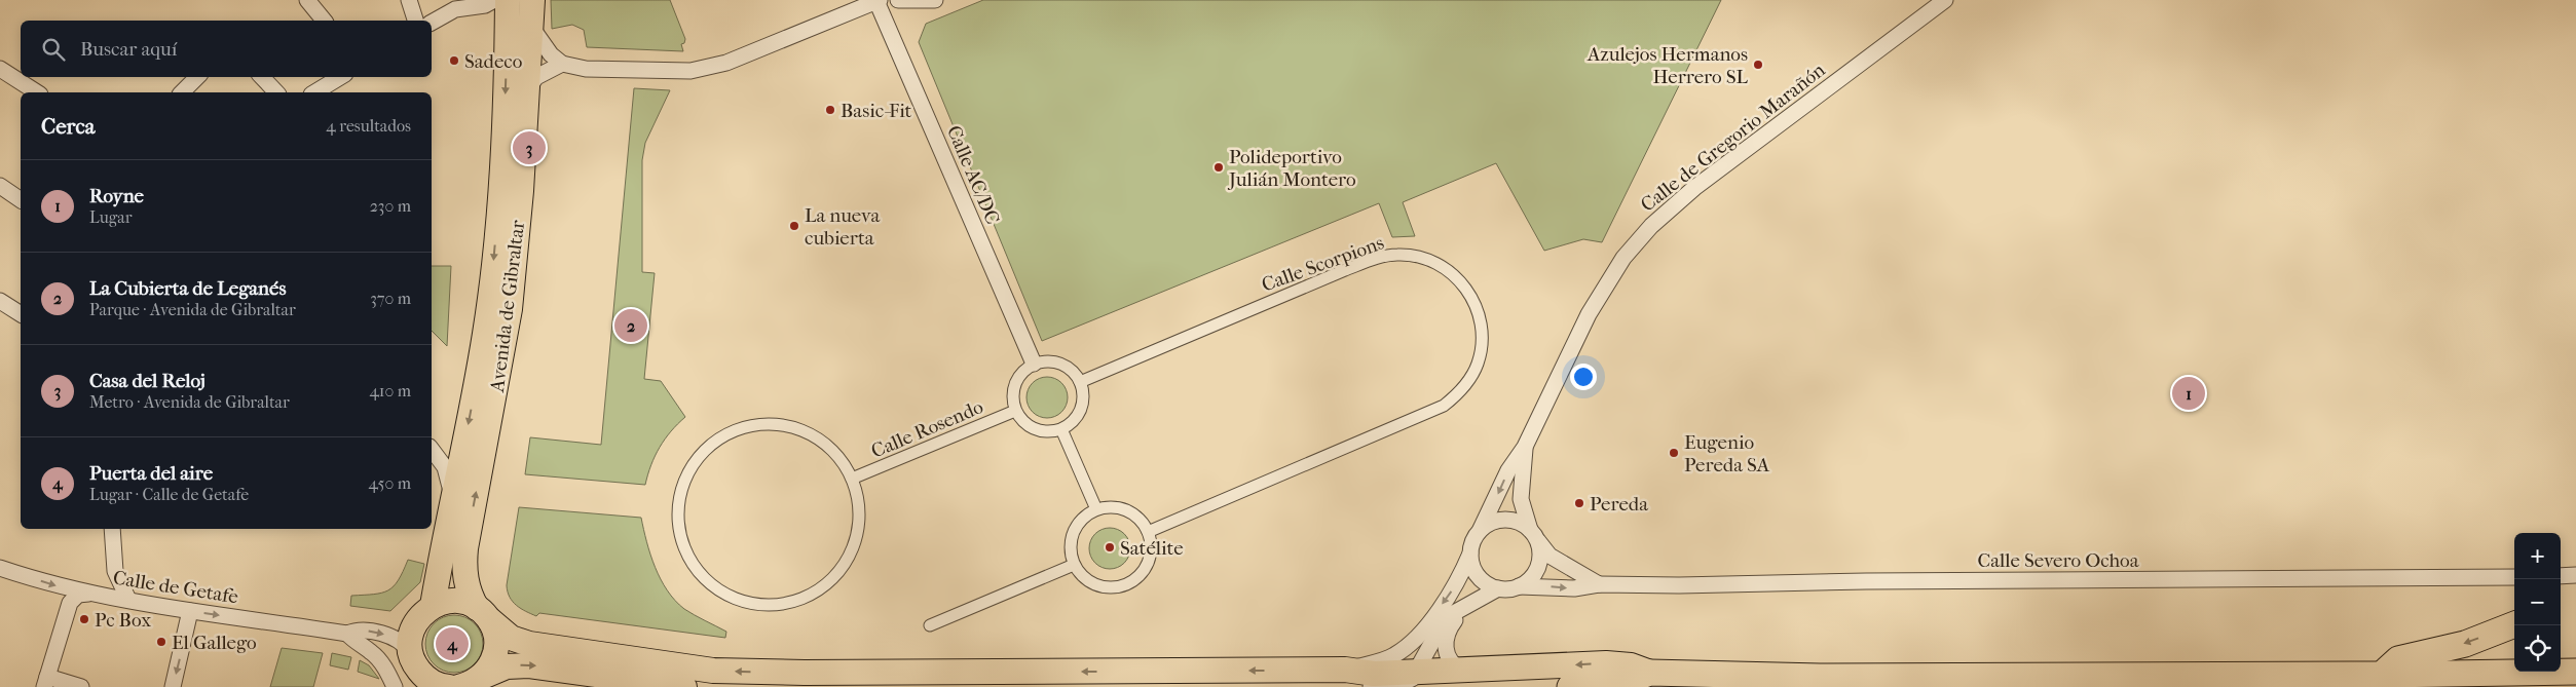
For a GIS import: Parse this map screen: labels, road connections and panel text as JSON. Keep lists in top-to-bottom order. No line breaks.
{"streets":{"main road":["Avenida de Gibraltar"],"street":["Calle de Gregorio Marañón","Calle AC/DC","Calle Scorpions","Calle Rosendo","Calle Severo Ochoa","Calle de Getafe"]},"crossings":[["Calle AC/DC","Calle Scorpions"],["Calle AC/DC","Calle Rosendo"],["Calle Scorpions","Calle Rosendo"],["Avenida de Gibraltar","Calle de Getafe"]],"one_way":["Calle de Getafe"],"places":["Sadeco","Azulejos Hermanos Herrero SL","Basic-Fit","Polideportivo Julián Montero","La nueva cubierta","Eugenio Pereda SA","Pereda","Satélite","Pc Box","El Gallego"],"page":{"search":"Buscar aquí","heading":["Cerca","4 resultados"],"pins":["3","2","1","4"],"list":[{"mark":"1","name":"Royne","note":"Lugar","value":"230 m"},{"mark":"2","name":"La Cubierta de Leganés","note":"Parque · Avenida de Gibraltar","value":"370 m"},{"mark":"3","name":"Casa del Reloj","note":"Metro · Avenida de Gibraltar","value":"410 m"},{"mark":"4","name":"Puerta del aire","note":"Lugar · Calle de Getafe","value":"450 m"}],"map_buttons":["+","−"]}}
